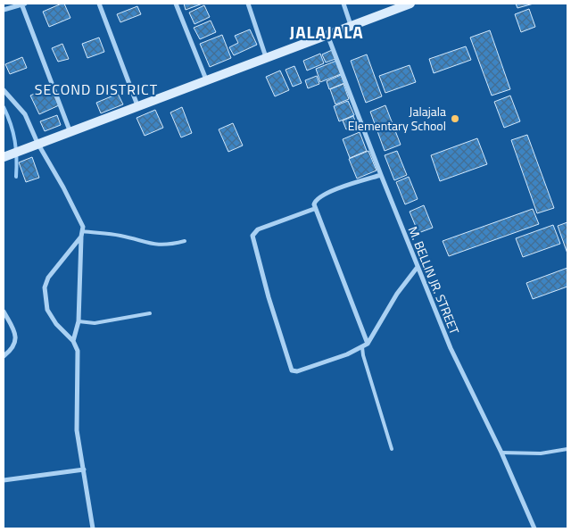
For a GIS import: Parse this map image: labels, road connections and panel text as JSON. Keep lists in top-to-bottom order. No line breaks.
{"streets":{"street":["M. BELLIN JR. STREET"]},"districts":["JALAJALA","SECOND DISTRICT"],"places":["Jalajala Elementary School"]}
